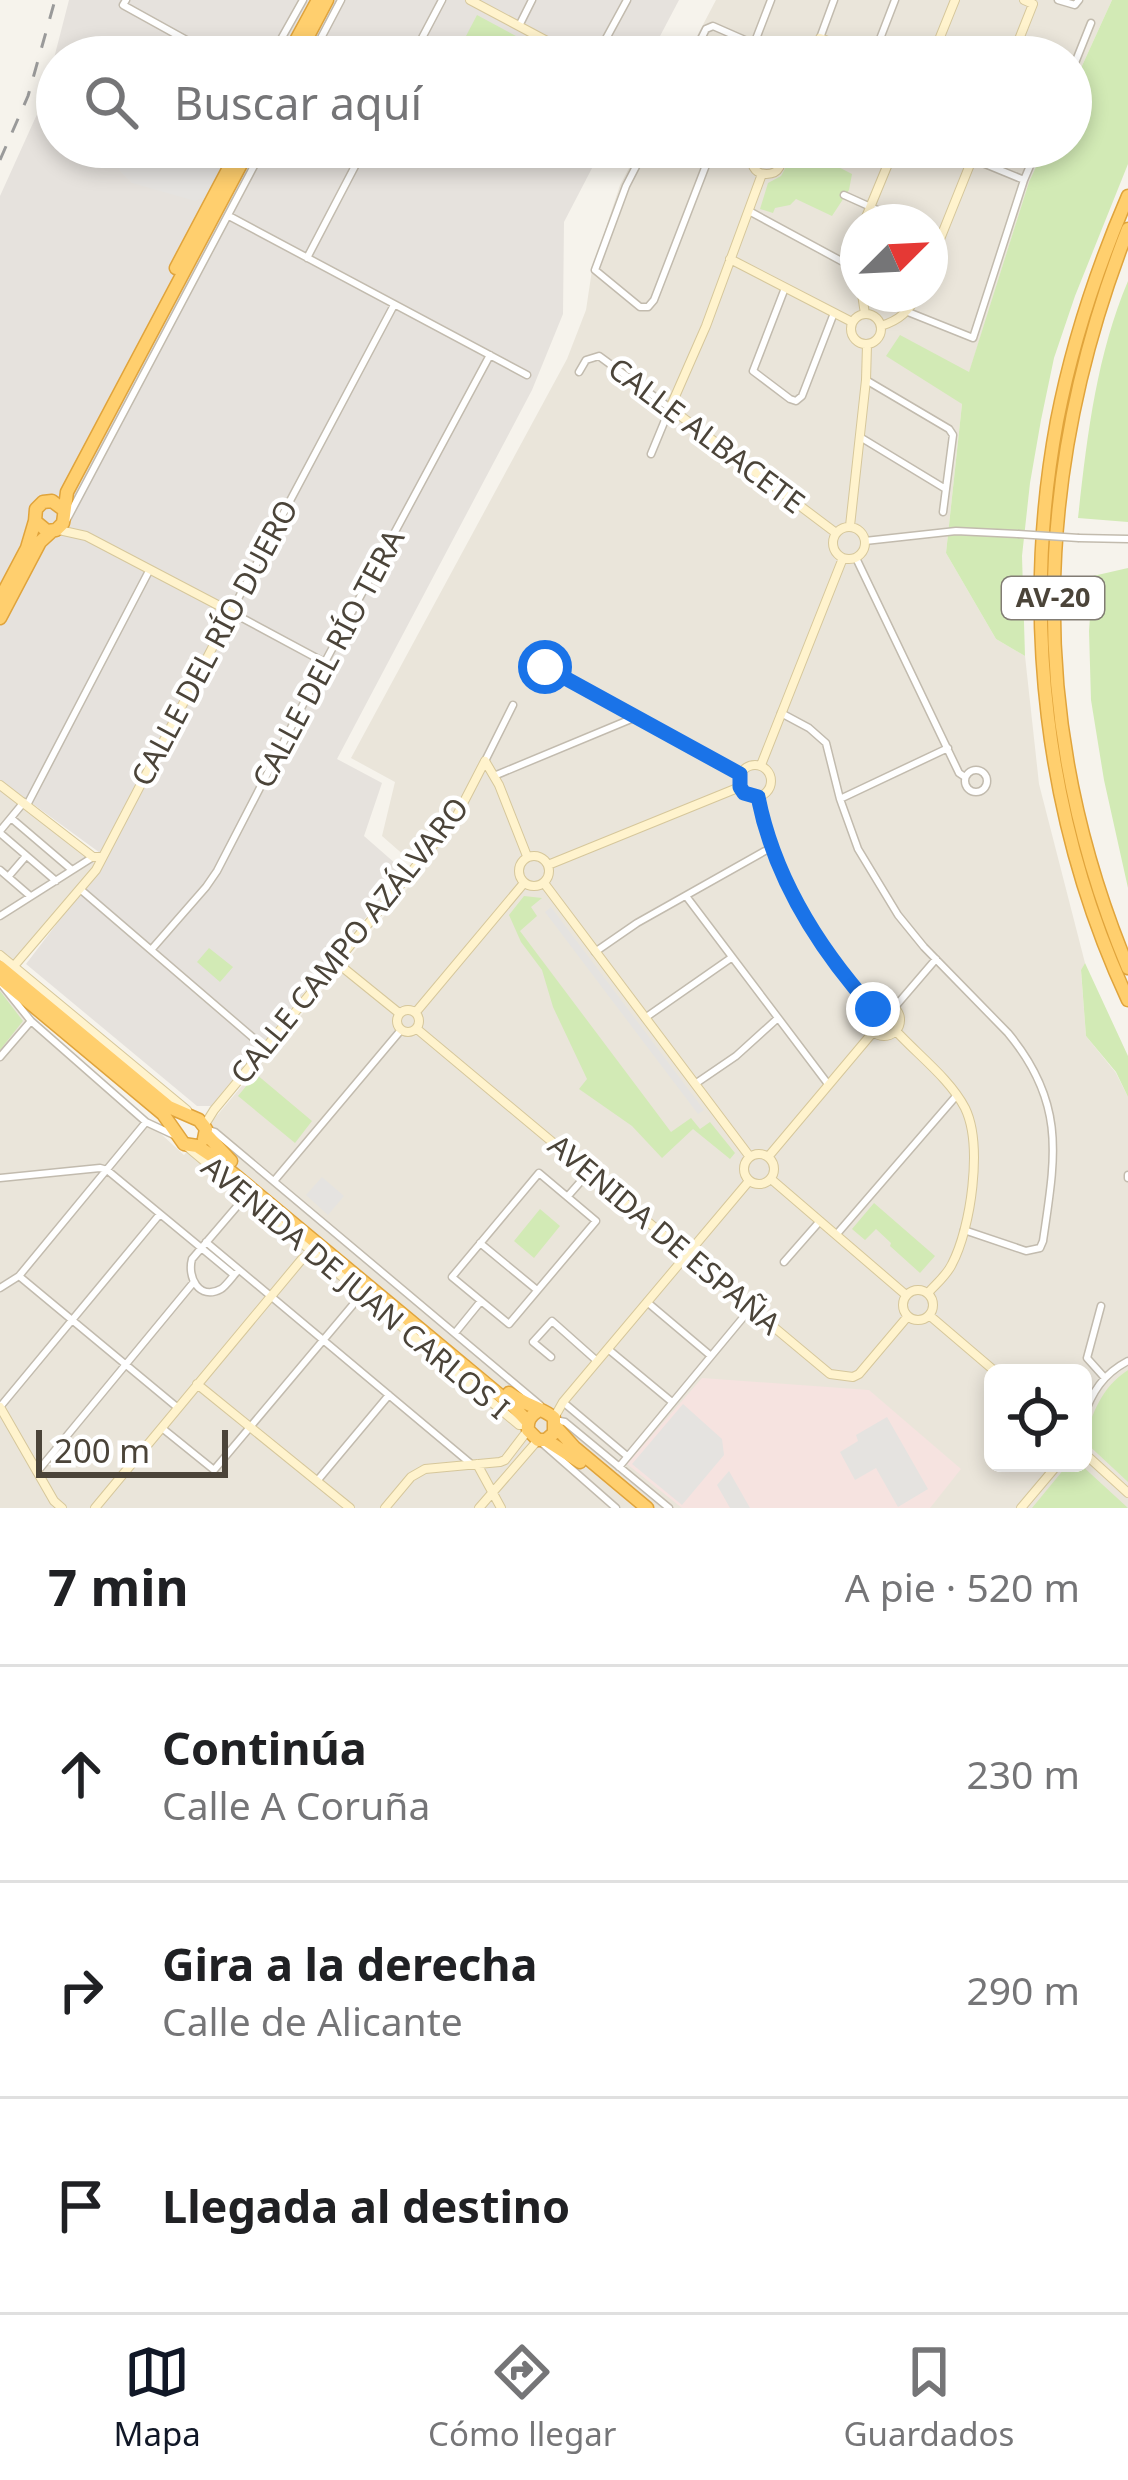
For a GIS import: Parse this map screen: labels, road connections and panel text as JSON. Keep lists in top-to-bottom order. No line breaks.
{"streets":{"highway":["AV-20","AVENIDA DE JUAN CARLOS I"],"street":["CALLE ALBACETE","CALLE DEL RÍO DUERO","CALLE DEL RÍO TERA","CALLE CAMPO AZÁLVARO","AVENIDA DE ESPAÑA"]},"crossings":[["CALLE DEL RÍO DUERO","AVENIDA DE JUAN CARLOS I"],["CALLE CAMPO AZÁLVARO","AVENIDA DE JUAN CARLOS I"]],"scale_bar":"200 m","north":"top right","page":{"search":"Buscar aquí","scale":"200 m","heading":["7 min","A pie · 520 m"],"list":[["Continúa","Calle A Coruña","230 m"],["Gira a la derecha","Calle de Alicante","290 m"],"Llegada al destino"],"nav":["Mapa","Cómo llegar","Guardados"]}}
